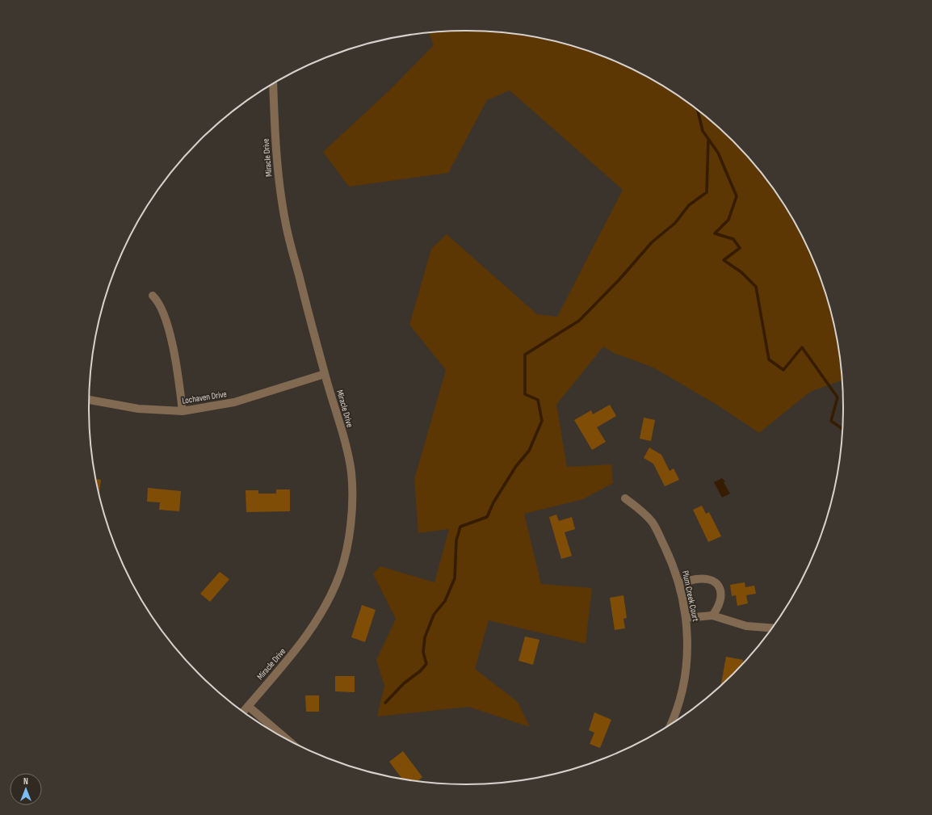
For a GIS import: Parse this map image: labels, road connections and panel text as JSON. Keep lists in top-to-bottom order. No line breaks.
{"streets":{"street":["Miracle Drive","Lochaven Drive","Plum Creek Court"]},"crossings":[["Miracle Drive","Lochaven Drive"]],"north":"top"}
